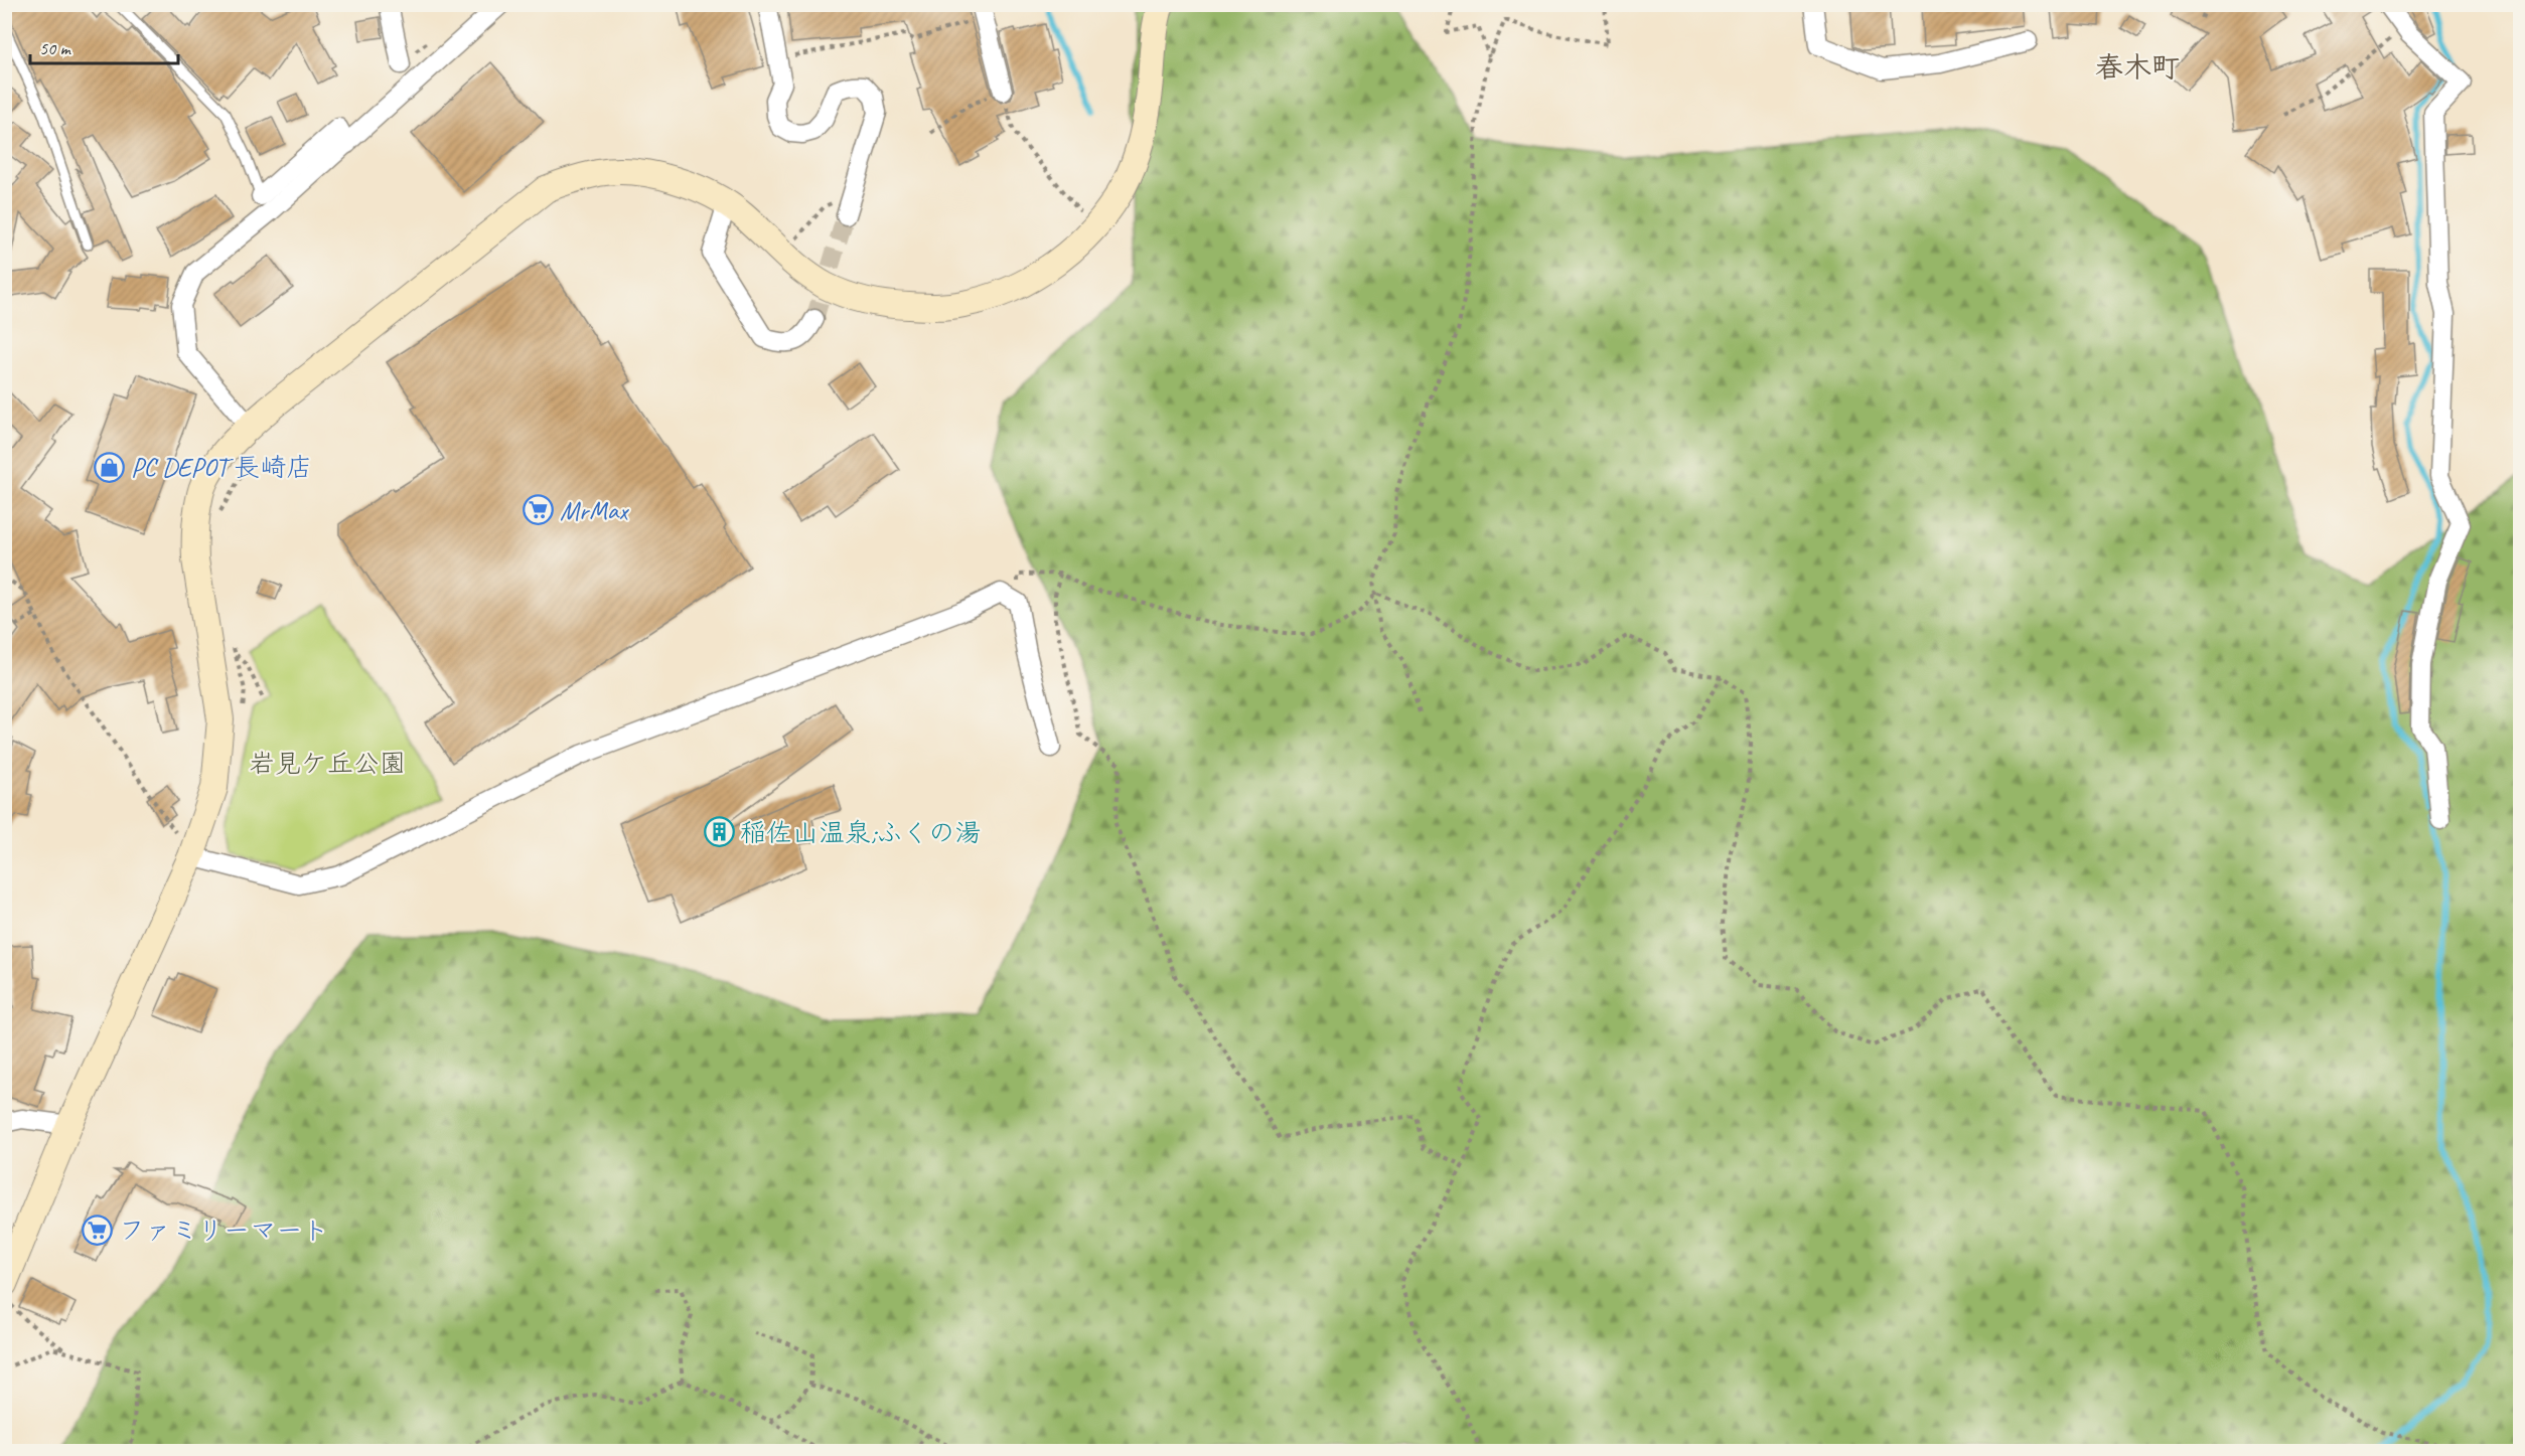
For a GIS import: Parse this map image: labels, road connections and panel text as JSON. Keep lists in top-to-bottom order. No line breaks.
{"districts":["春木町"],"parks":["岩見ケ丘公園"],"places":{"shop":["PC DEPOT 長崎店"],"supermarket":["MrMax","ファミリーマート"],"building":["稲佐山温泉;ふくの湯"]},"scale_bar":"50 m"}
